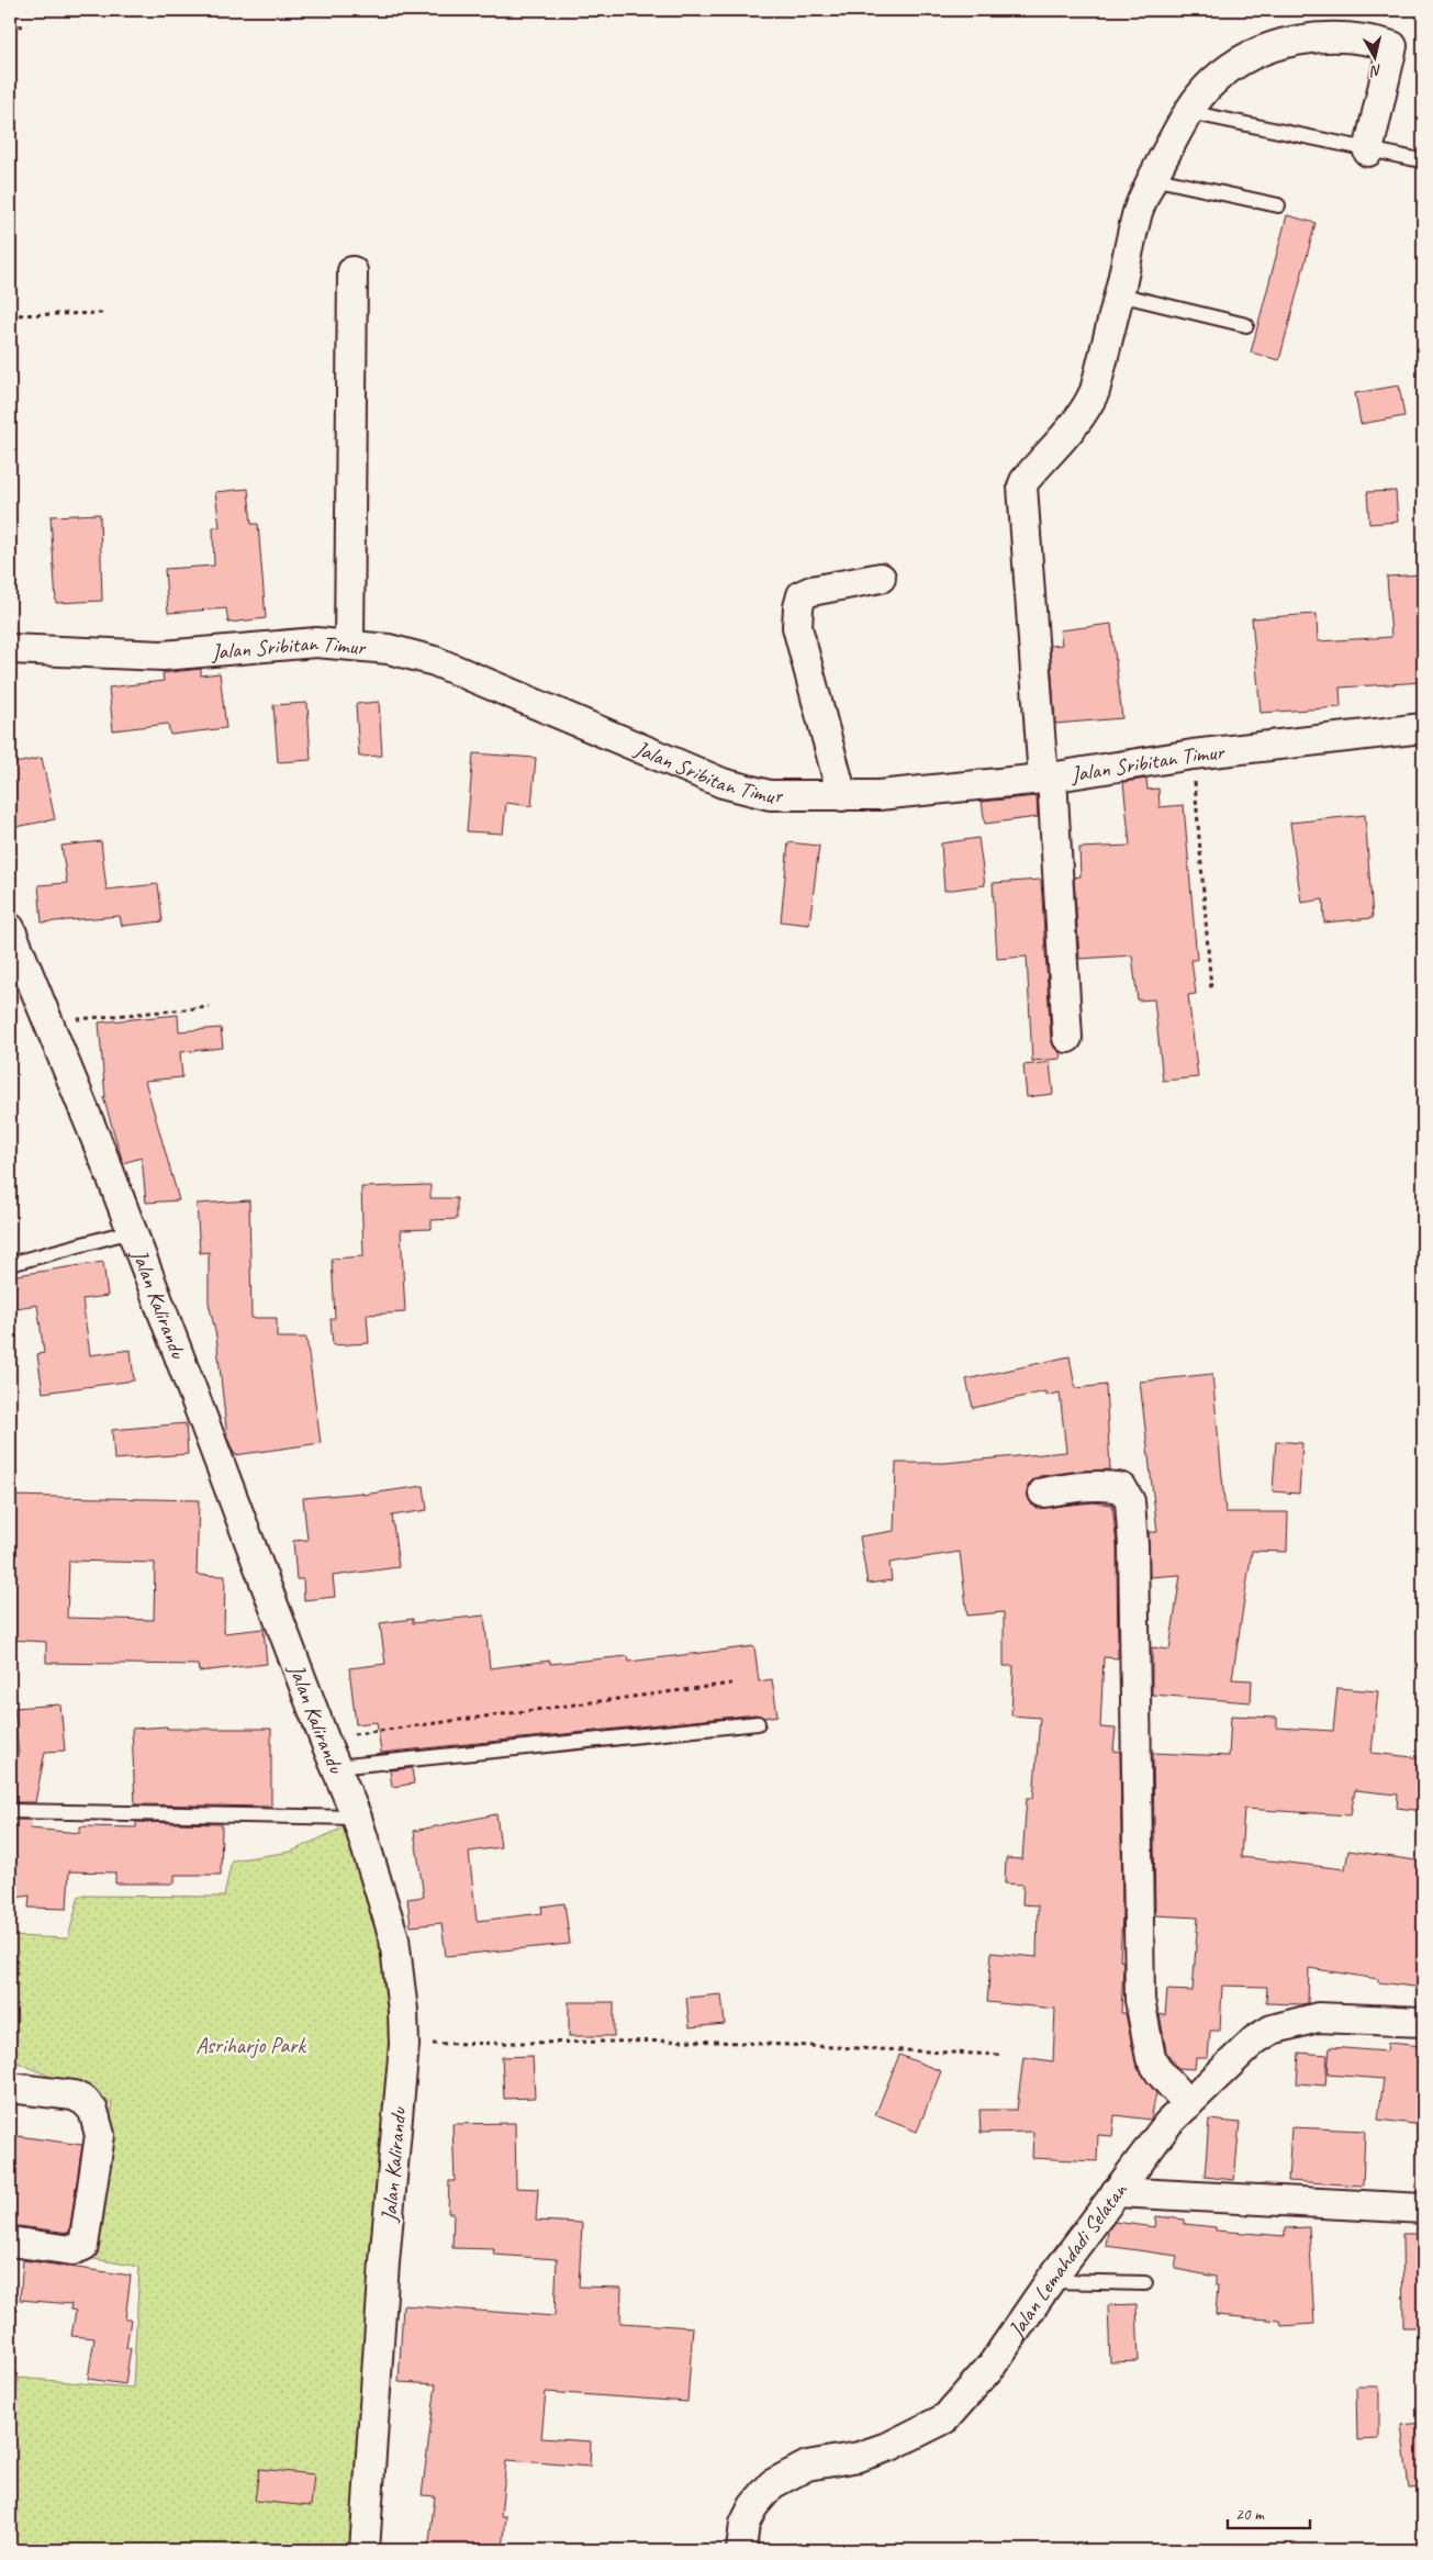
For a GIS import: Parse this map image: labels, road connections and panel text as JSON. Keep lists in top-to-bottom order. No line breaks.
{"streets":{"street":["Jalan Sribitan Timur","Jalan Kalirandu","Jalan Lemahdadi Selatan"]},"parks":["Asriharjo Park"],"scale_bar":"20 m","north":"bottom"}
